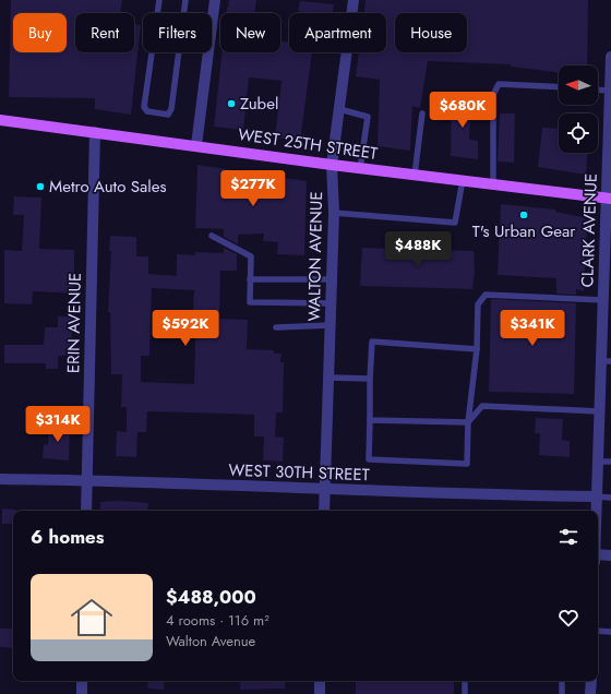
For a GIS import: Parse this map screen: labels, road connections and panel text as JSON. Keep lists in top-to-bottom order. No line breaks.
{"streets":{"main road":["WEST 25TH STREET"],"street":["CLARK AVENUE","WALTON AVENUE","ERIN AVENUE","WEST 30TH STREET"]},"crossings":[["WEST 25TH STREET","CLARK AVENUE"],["WEST 25TH STREET","WALTON AVENUE"],["WEST 25TH STREET","ERIN AVENUE"],["CLARK AVENUE","WEST 30TH STREET"],["WALTON AVENUE","WEST 30TH STREET"],["ERIN AVENUE","WEST 30TH STREET"]],"places":["Zubel","Metro Auto Sales","T's Urban Gear"],"north":"left","page":{"chip":["Buy","Rent","Filters","New","Apartment","House"],"price":["$680K","$277K","$488K","$592K","$341K","$314K"],"heading":"6 homes","list":[{"name":"$488,000","note":"4 rooms · 116 m² · Walton Avenue"}]}}
